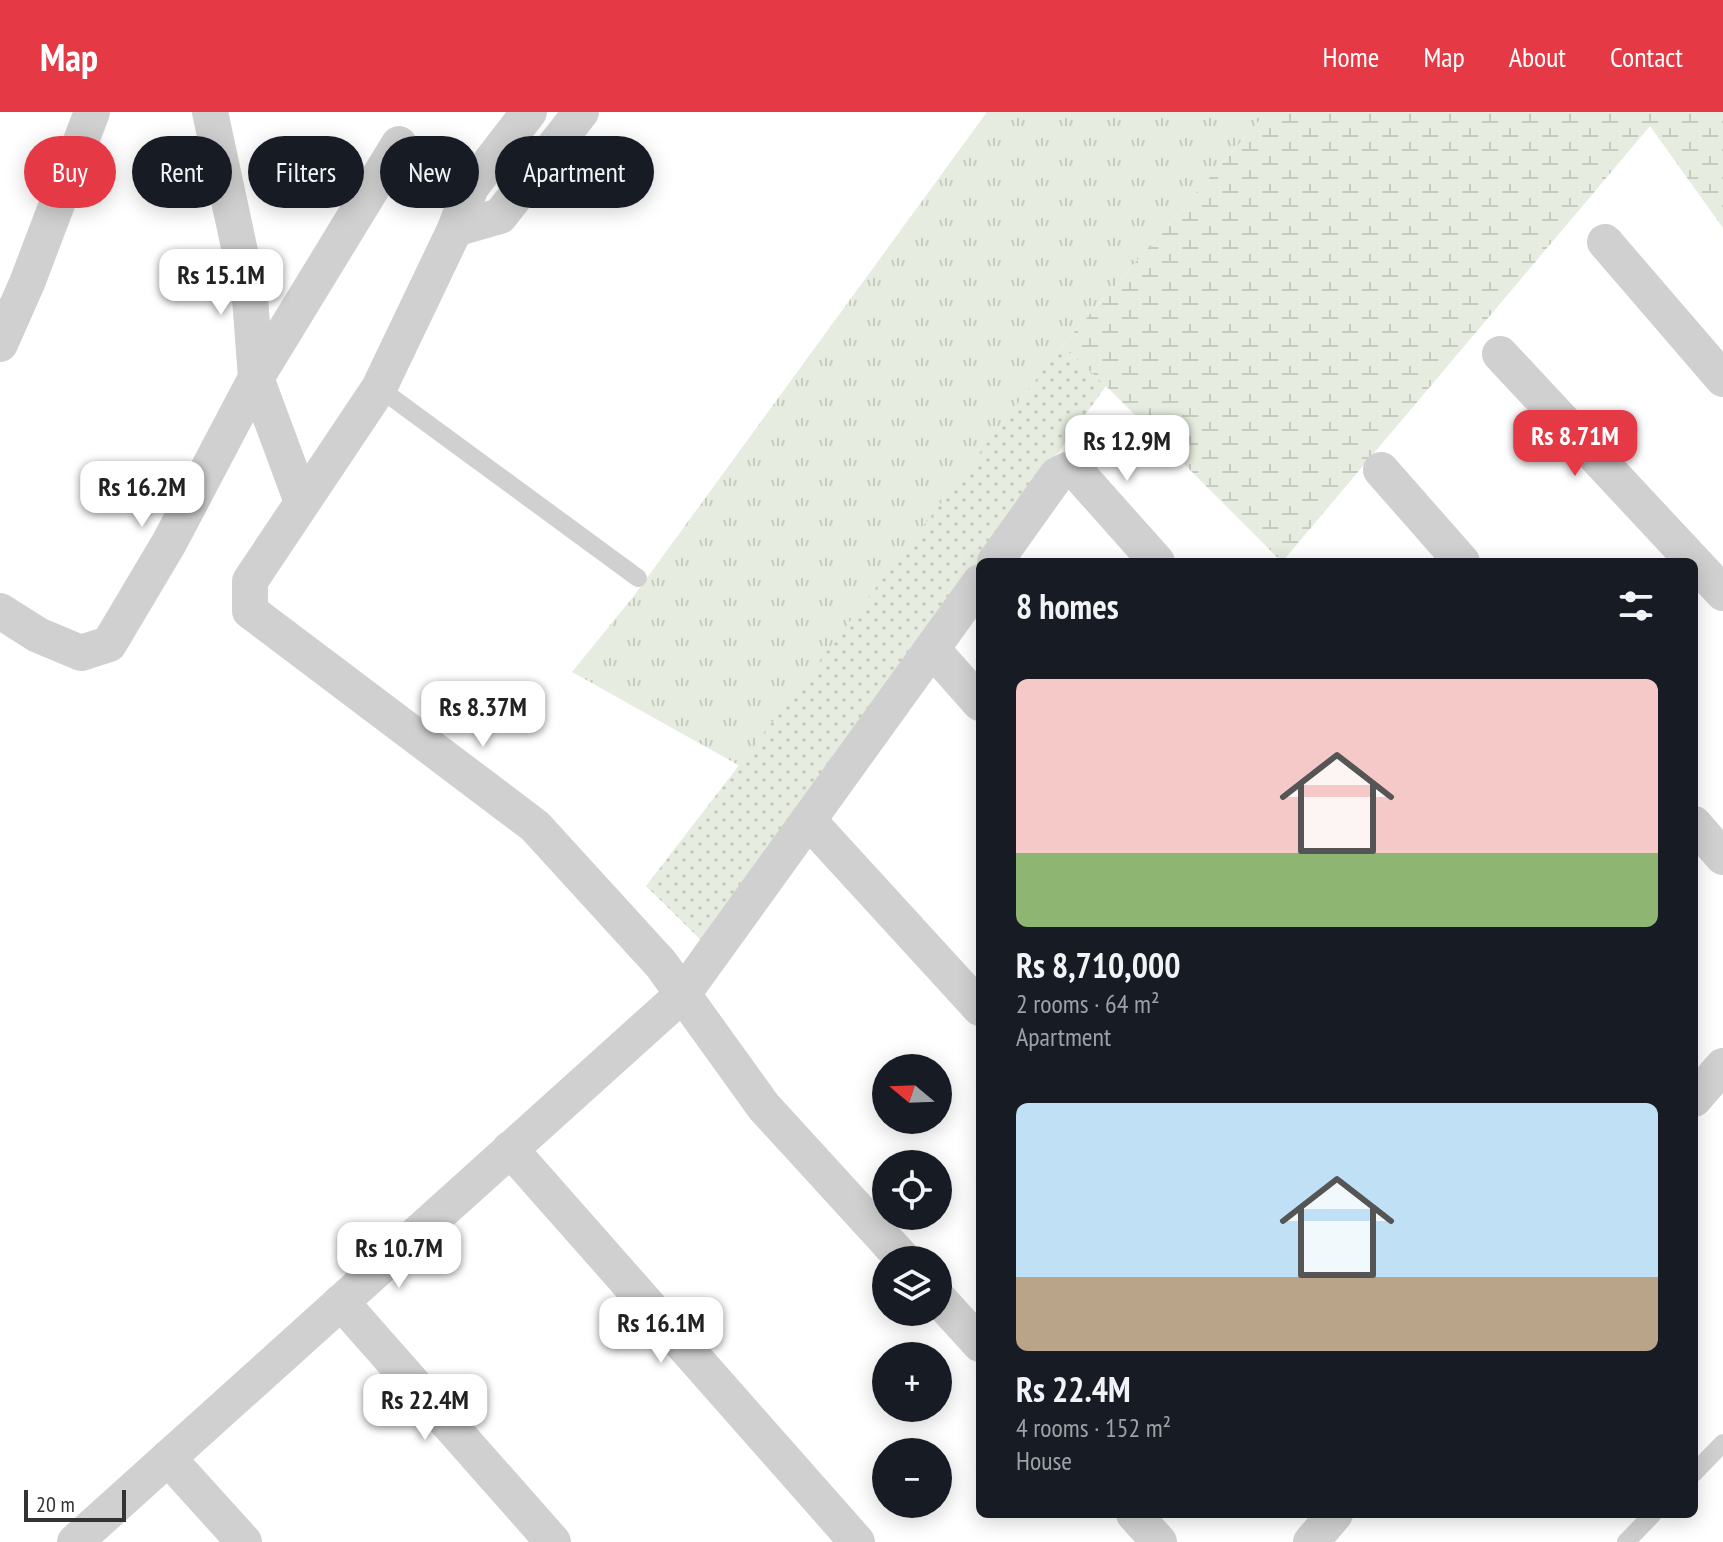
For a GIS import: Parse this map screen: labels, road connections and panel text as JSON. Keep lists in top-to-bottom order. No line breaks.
{"scale_bar":"20 m","north":"left","page":{"header":"Map","nav":["Home","Map","About","Contact"],"chip":["Buy","Rent","Filters","New","Apartment"],"price":["Rs 15.1M","Rs 8.71M","Rs 12.9M","Rs 16.2M","Rs 8.37M","Rs 10.7M","Rs 16.1M","Rs 22.4M"],"heading":"8 homes","list":[{"name":"Rs 8,710,000","note":"2 rooms · 64 m² · Apartment"},{"name":"Rs 22.4M","note":"4 rooms · 152 m² · House"}],"map_buttons":["+","−"],"scale":"20 m"}}
